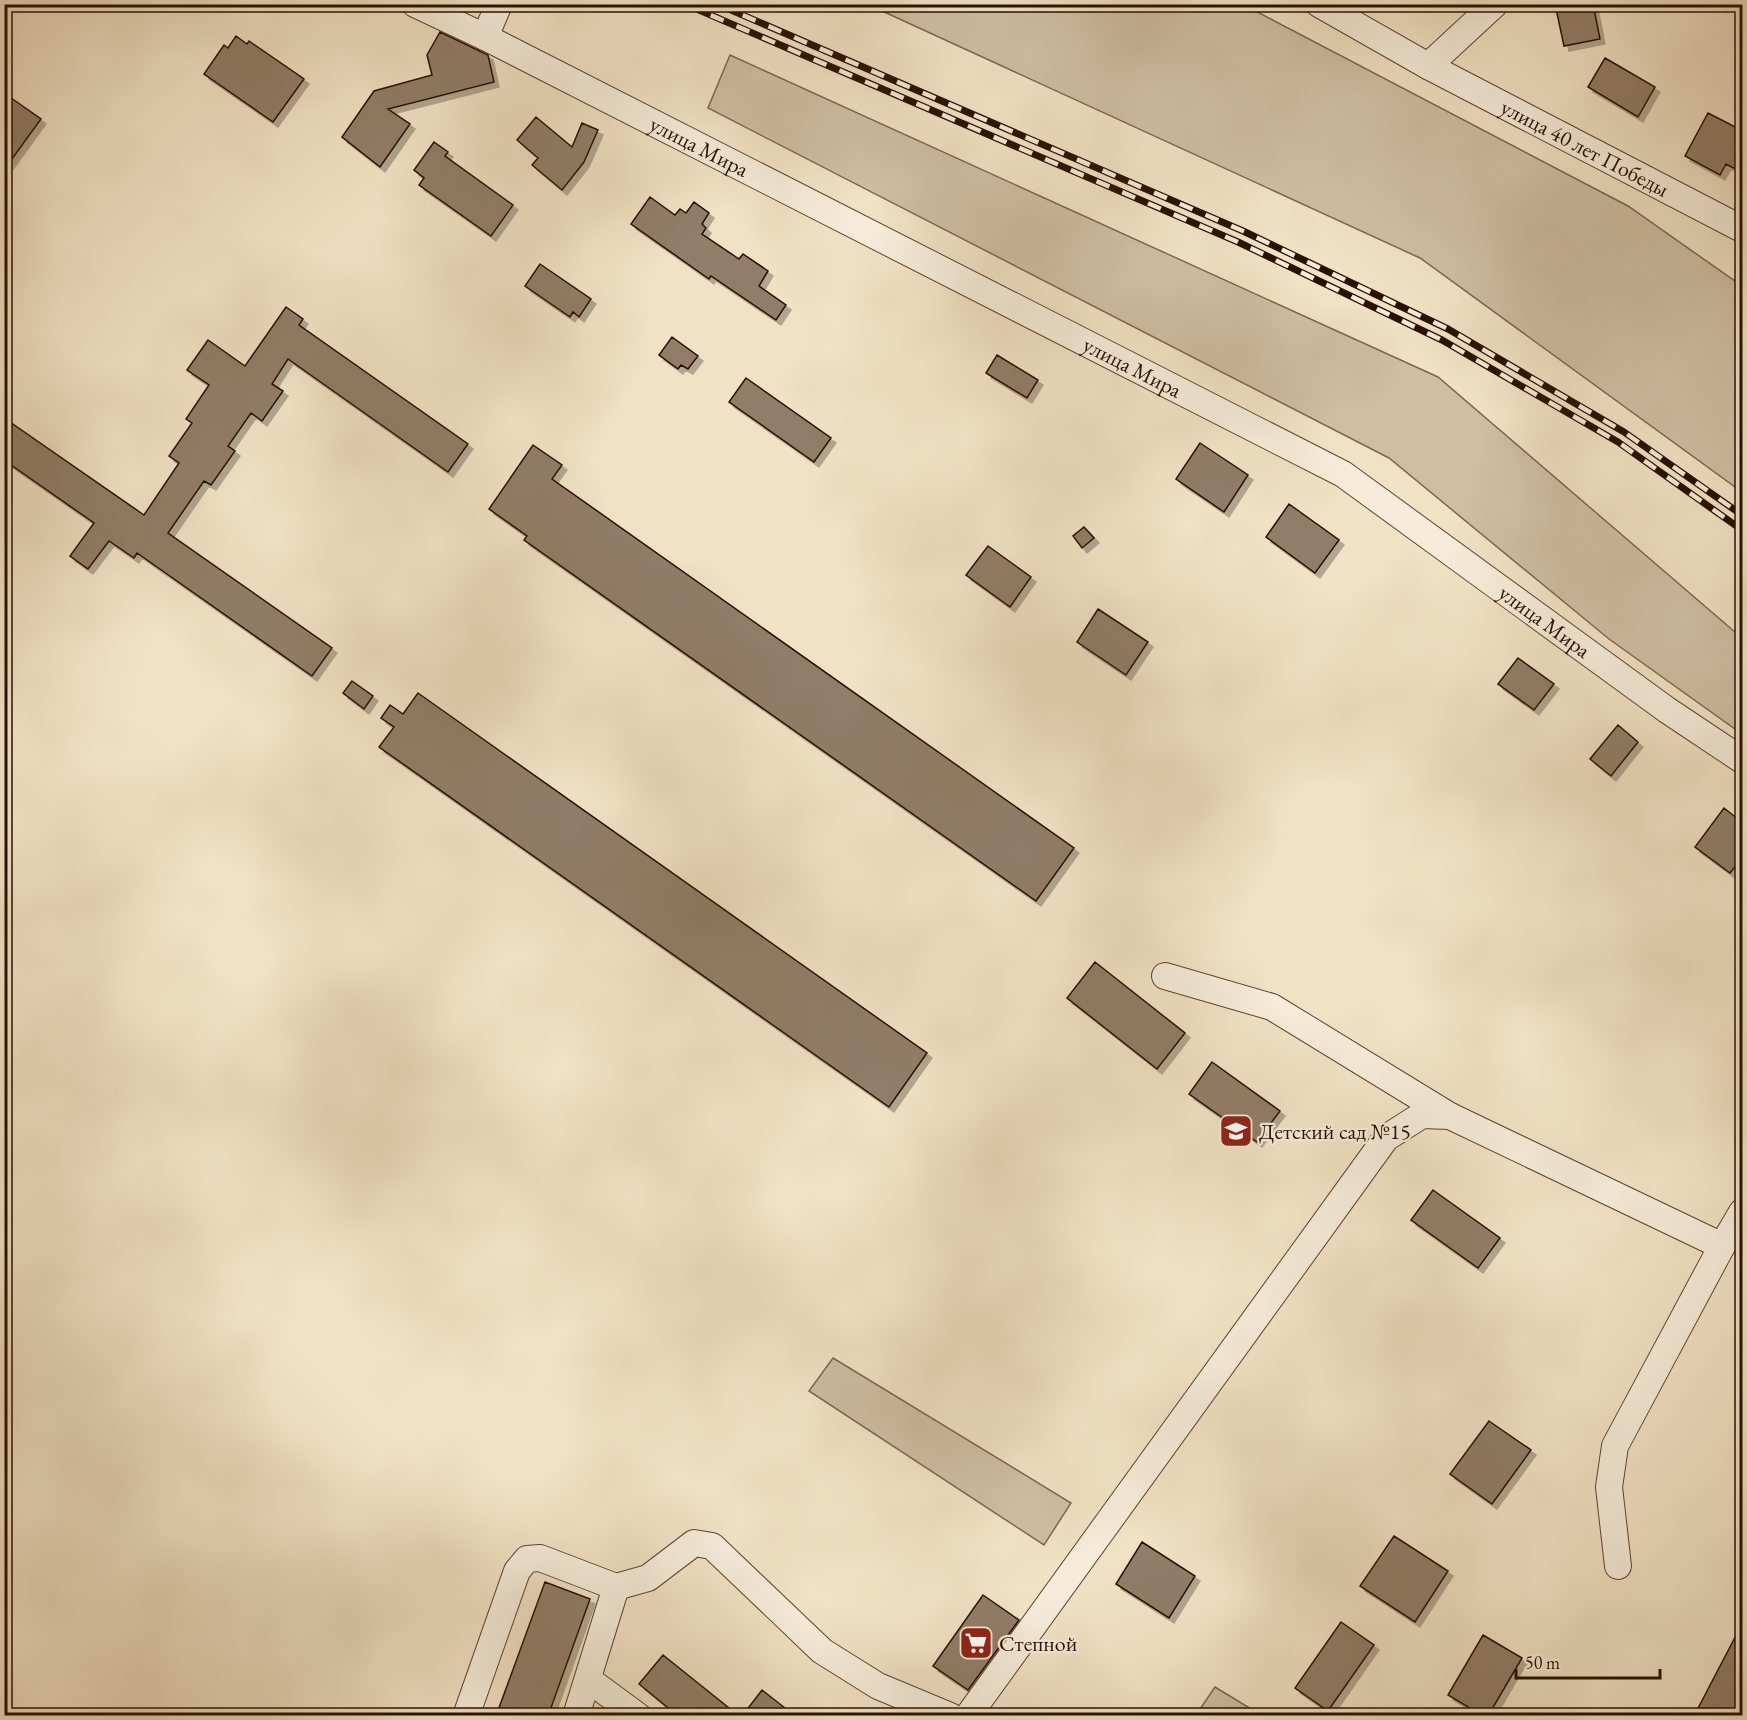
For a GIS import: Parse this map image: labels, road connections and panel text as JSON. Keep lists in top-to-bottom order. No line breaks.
{"streets":{"street":["улица Мира","улица 40 лет Победы"]},"places":{"school or university":["Детский сад №15"],"supermarket":["Степной"]},"scale_bar":"50 m"}
